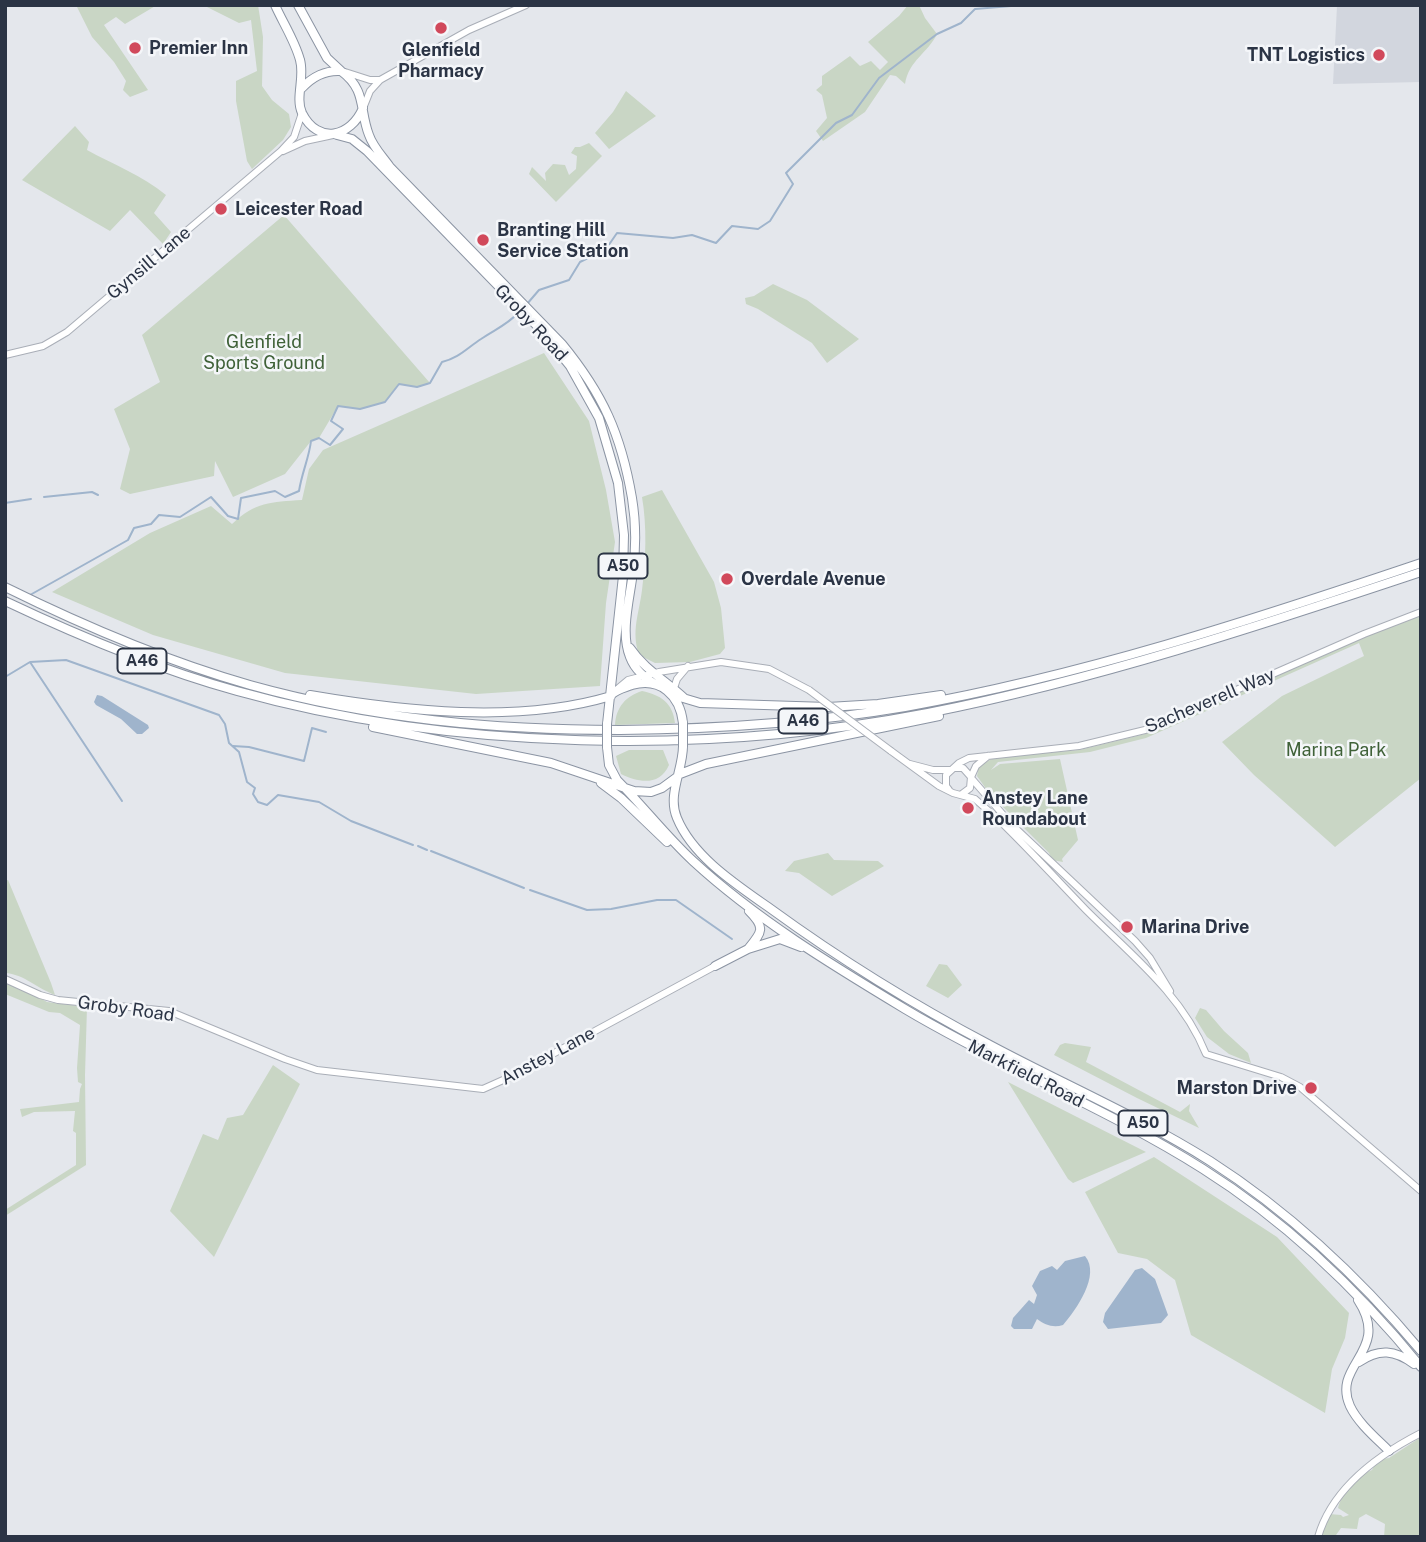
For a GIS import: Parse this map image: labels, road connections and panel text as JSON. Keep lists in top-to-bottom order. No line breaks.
{"streets":{"highway":["Groby Road","A50","A46","Markfield Road"],"street":["Gynsill Lane","Sacheverell Way","Anstey Lane"]},"crossings":[["Gynsill Lane","Groby Road"],["Gynsill Lane","A50"],["Groby Road","A50"],["Groby Road","Anstey Lane"],["Groby Road","Markfield Road"]],"parks":["Glenfield Sports Ground","Marina Park"],"places":["Glenfield Pharmacy","Premier Inn","TNT Logistics","Leicester Road","Branting Hill Service Station","Overdale Avenue","Anstey Lane Roundabout","Marina Drive","Marston Drive"]}
